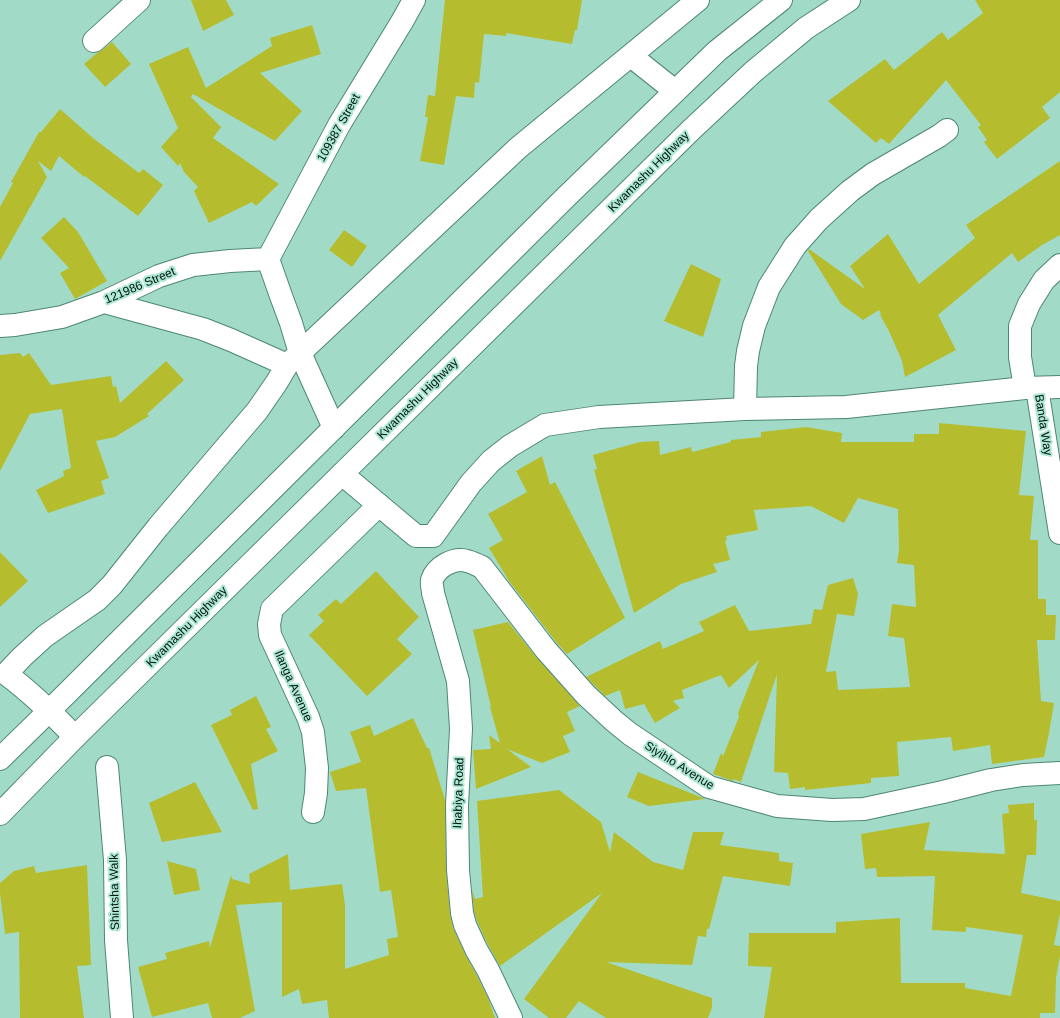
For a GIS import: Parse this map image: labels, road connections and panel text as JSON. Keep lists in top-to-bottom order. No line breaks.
{"streets":{"street":["109387 Street","Kwamashu Highway","121986 Street","Banda Way","Ilanga Avenue","Siyihlo Avenue","Ihabiya Road","Shintsha Walk"]},"crossings":[["109387 Street","121986 Street"],["Siyihlo Avenue","Ihabiya Road"]]}
